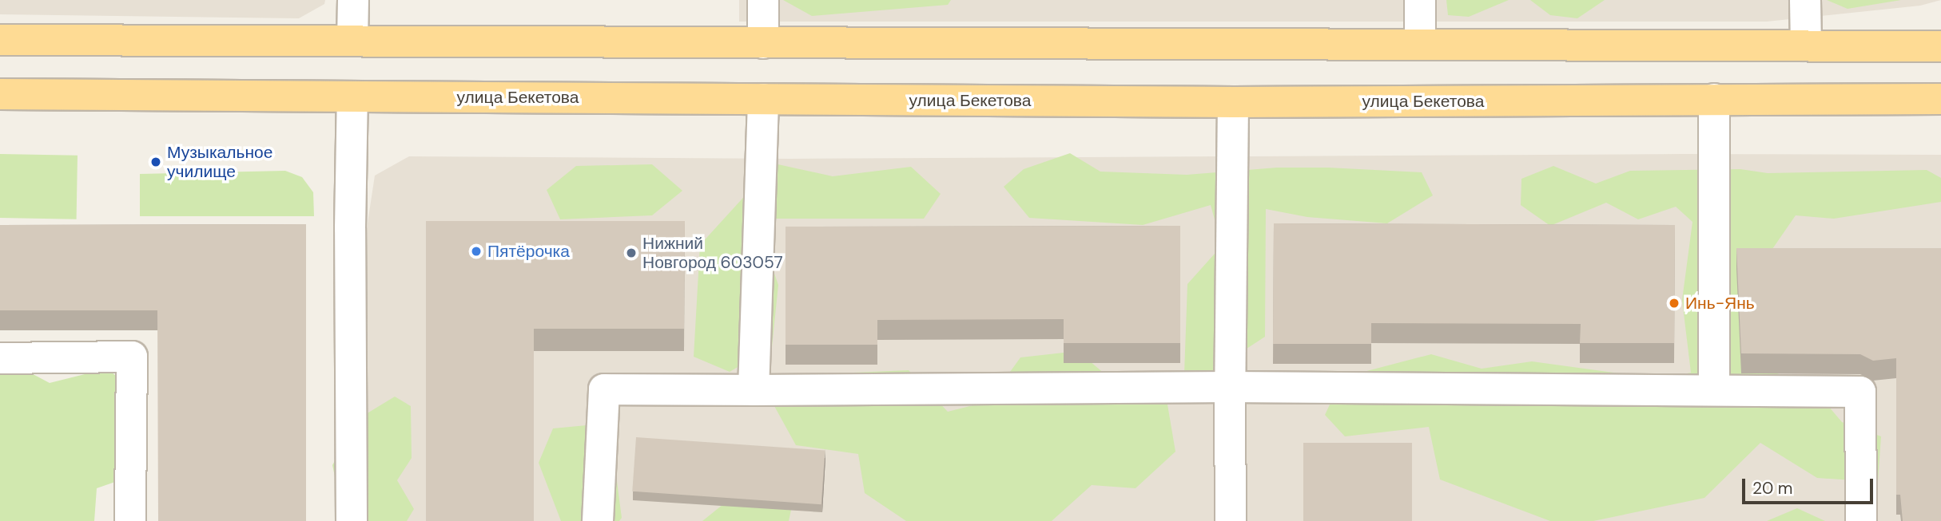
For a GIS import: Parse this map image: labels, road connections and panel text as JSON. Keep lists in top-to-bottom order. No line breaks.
{"streets":{"main road":["улица Бекетова"]},"places":["Музыкальное училище","Пятёрочка","Нижний Новгород 603057","Инь-Янь"],"scale_bar":"20 m"}
